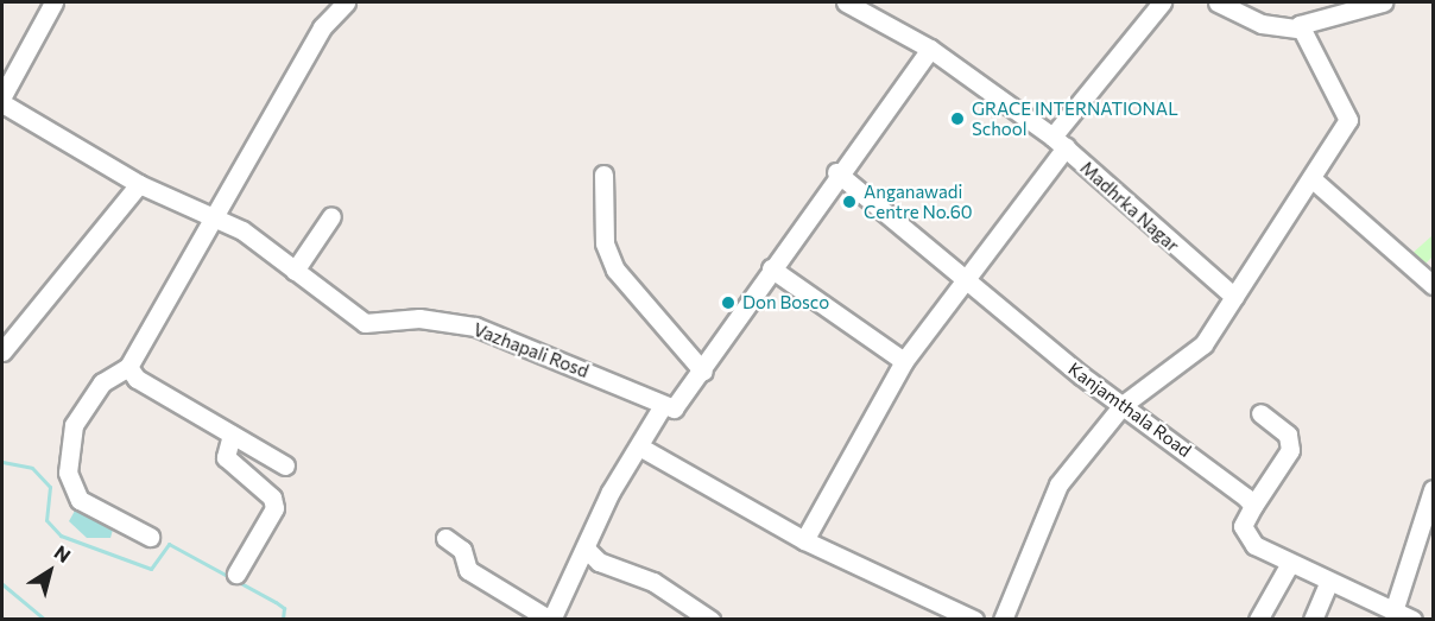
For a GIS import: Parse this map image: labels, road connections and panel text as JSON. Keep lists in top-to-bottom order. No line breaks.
{"streets":{"street":["Madhrka Nagar","Vazhapali Rosd","Kanjamthala Road"]},"places":["GRACE INTERNATIONAL School","Anganawadi Centre No.60","Don Bosco"],"north":"top right"}
